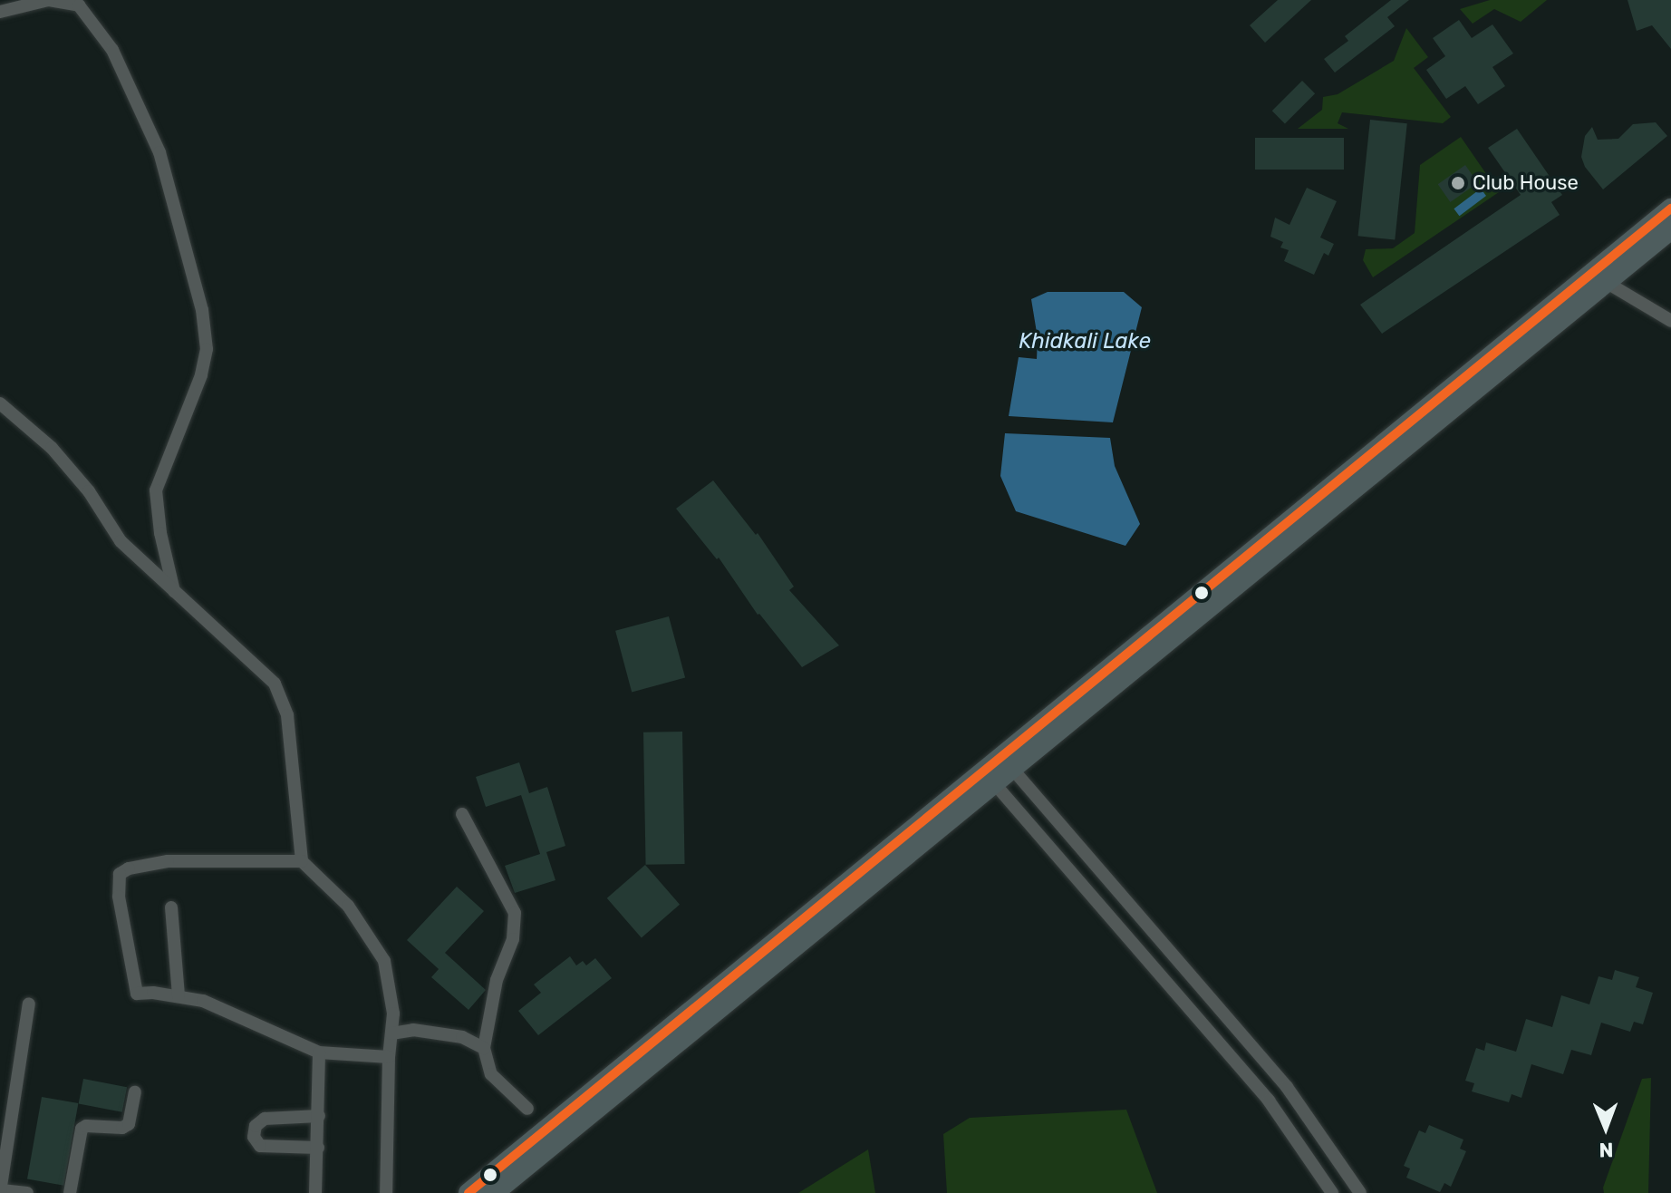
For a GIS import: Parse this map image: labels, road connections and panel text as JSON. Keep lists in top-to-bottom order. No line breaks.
{"water":["Khidkali Lake"],"places":["Club House"],"north":"bottom"}
